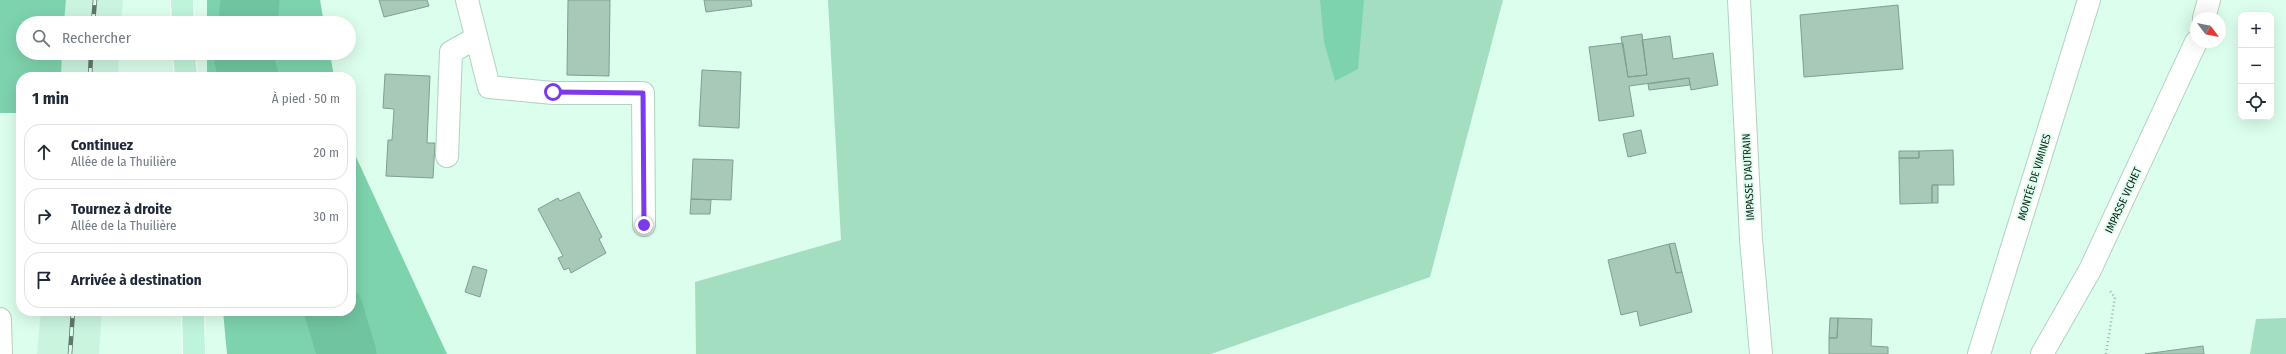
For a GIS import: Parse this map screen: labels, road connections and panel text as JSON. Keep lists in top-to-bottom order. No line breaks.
{"streets":{"street":["IMPASSE D'AUTRAIN","MONTÉE DE VIMINES","IMPASSE VICHET"]},"north":"bottom right","page":{"map_buttons":["+","−"],"search":"Rechercher","heading":["1 min","À pied · 50 m"],"list":[["Continuez","Allée de la Thuilière","20 m"],["Tournez à droite","Allée de la Thuilière","30 m"],"Arrivée à destination"]}}
